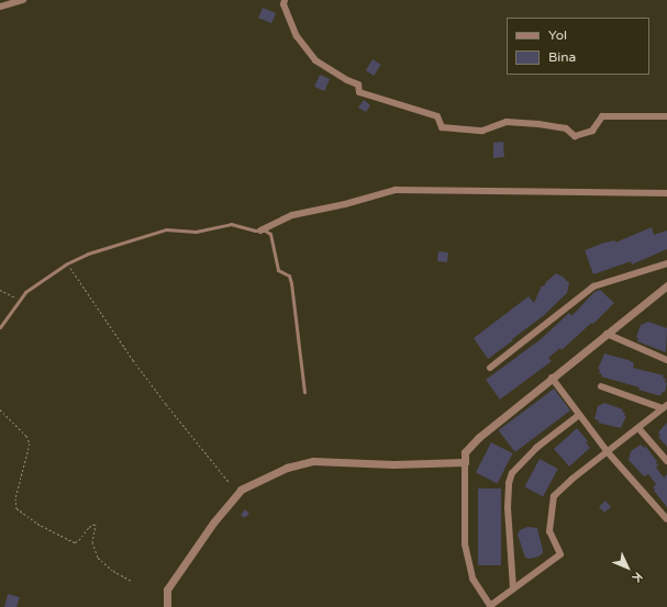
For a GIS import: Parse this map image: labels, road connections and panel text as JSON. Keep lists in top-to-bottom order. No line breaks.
{"legend":["Yol","Bina"],"north":"bottom right"}
